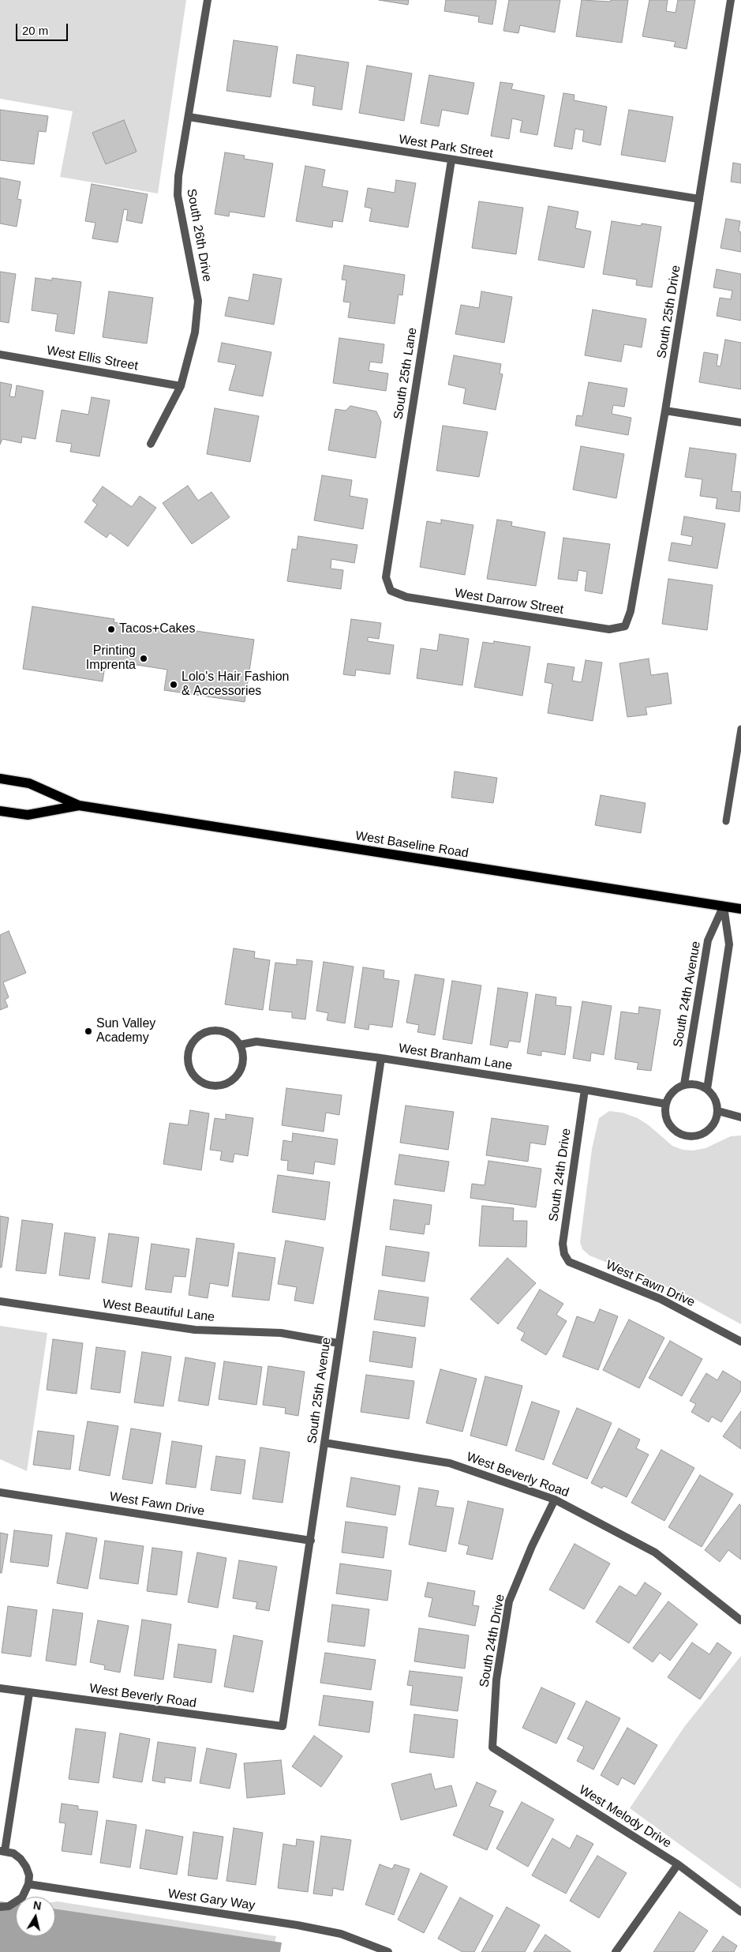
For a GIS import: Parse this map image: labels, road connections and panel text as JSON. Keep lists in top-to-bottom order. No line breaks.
{"streets":{"main road":["West Baseline Road"],"street":["West Park Street","South 26th Drive","South 25th Drive","West Ellis Street","South 25th Lane","West Darrow Street","South 24th Avenue","West Branham Lane","South 24th Drive","West Fawn Drive","West Beautiful Lane","South 25th Avenue","West Beverly Road","West Melody Drive","West Gary Way"]},"crossings":[["West Park Street","South 26th Drive"],["West Park Street","South 25th Drive"],["West Park Street","South 25th Lane"],["South 26th Drive","West Ellis Street"],["South 25th Drive","West Darrow Street"],["South 25th Lane","West Darrow Street"],["West Baseline Road","South 24th Avenue"],["South 24th Avenue","West Branham Lane"],["West Branham Lane","South 24th Drive"],["West Branham Lane","South 25th Avenue"],["South 24th Drive","West Fawn Drive"],["South 24th Drive","West Beverly Road"],["South 24th Drive","West Melody Drive"],["West Fawn Drive","South 25th Avenue"],["West Beautiful Lane","South 25th Avenue"],["South 25th Avenue","West Beverly Road"]],"places":["Tacos+Cakes","Printing Imprenta","Lolo's Hair Fashion & Accessories","Sun Valley Academy"],"scale_bar":"20 m","north":"top"}
